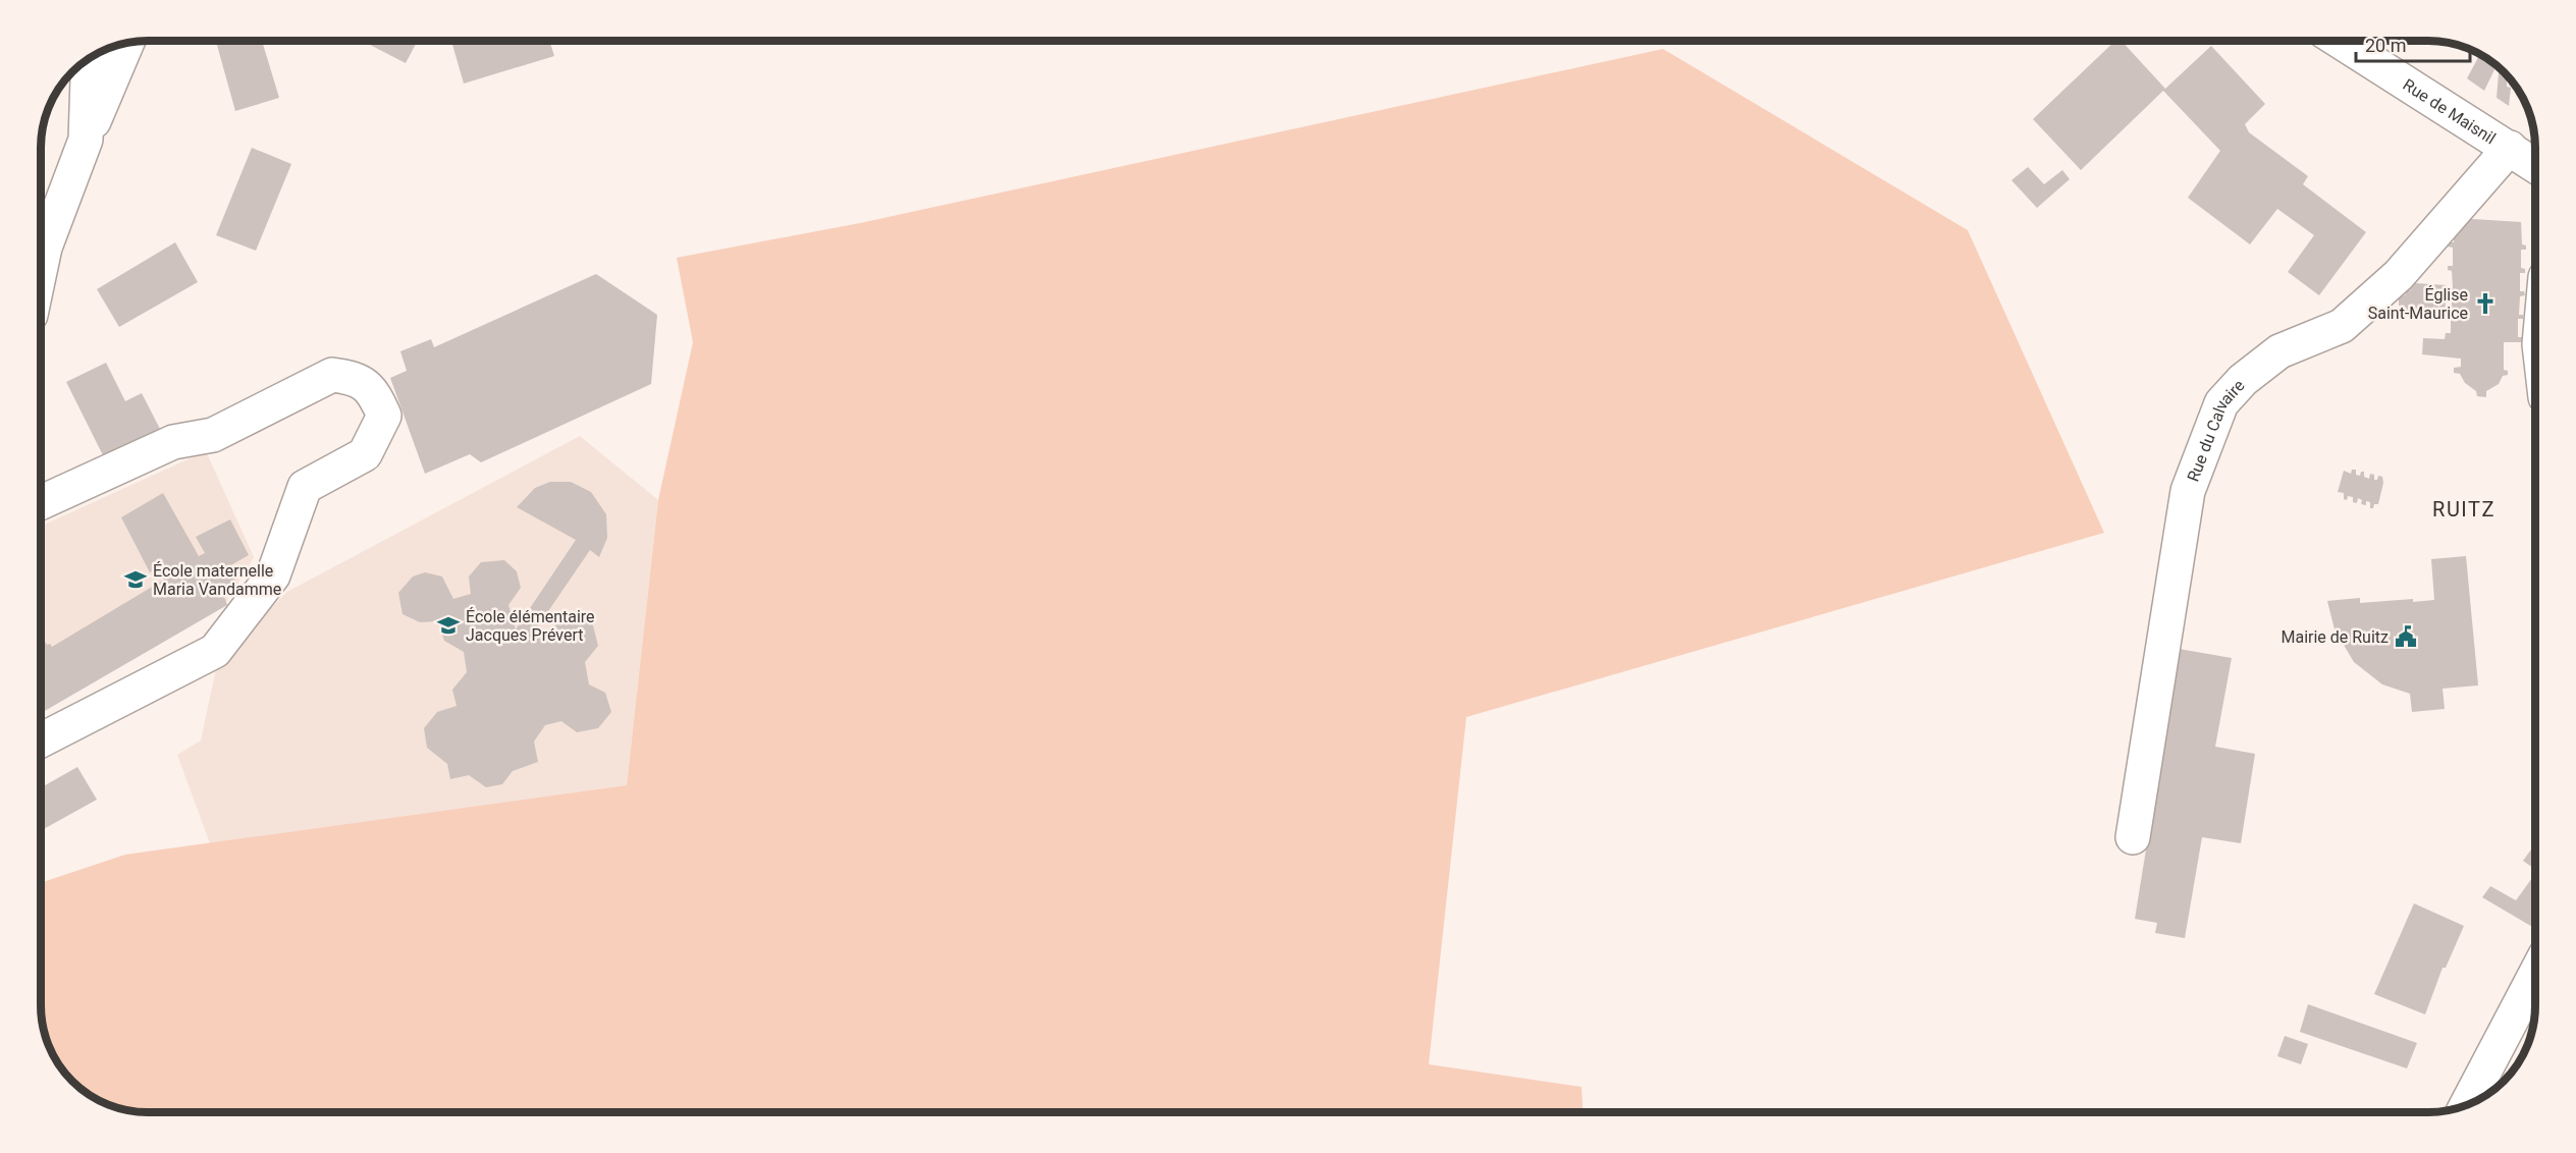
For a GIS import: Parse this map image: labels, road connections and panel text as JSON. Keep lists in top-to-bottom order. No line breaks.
{"streets":{"street":["Rue de Maisnil","Rue du Calvaire"]},"crossings":[["Rue de Maisnil","Rue du Calvaire"]],"districts":["RUITZ"],"places":{"church":["Église Saint-Maurice"],"school or university":["École maternelle Maria Vandamme","École élémentaire Jacques Prévert"],"public building":["Mairie de Ruitz"]},"scale_bar":"20 m"}
